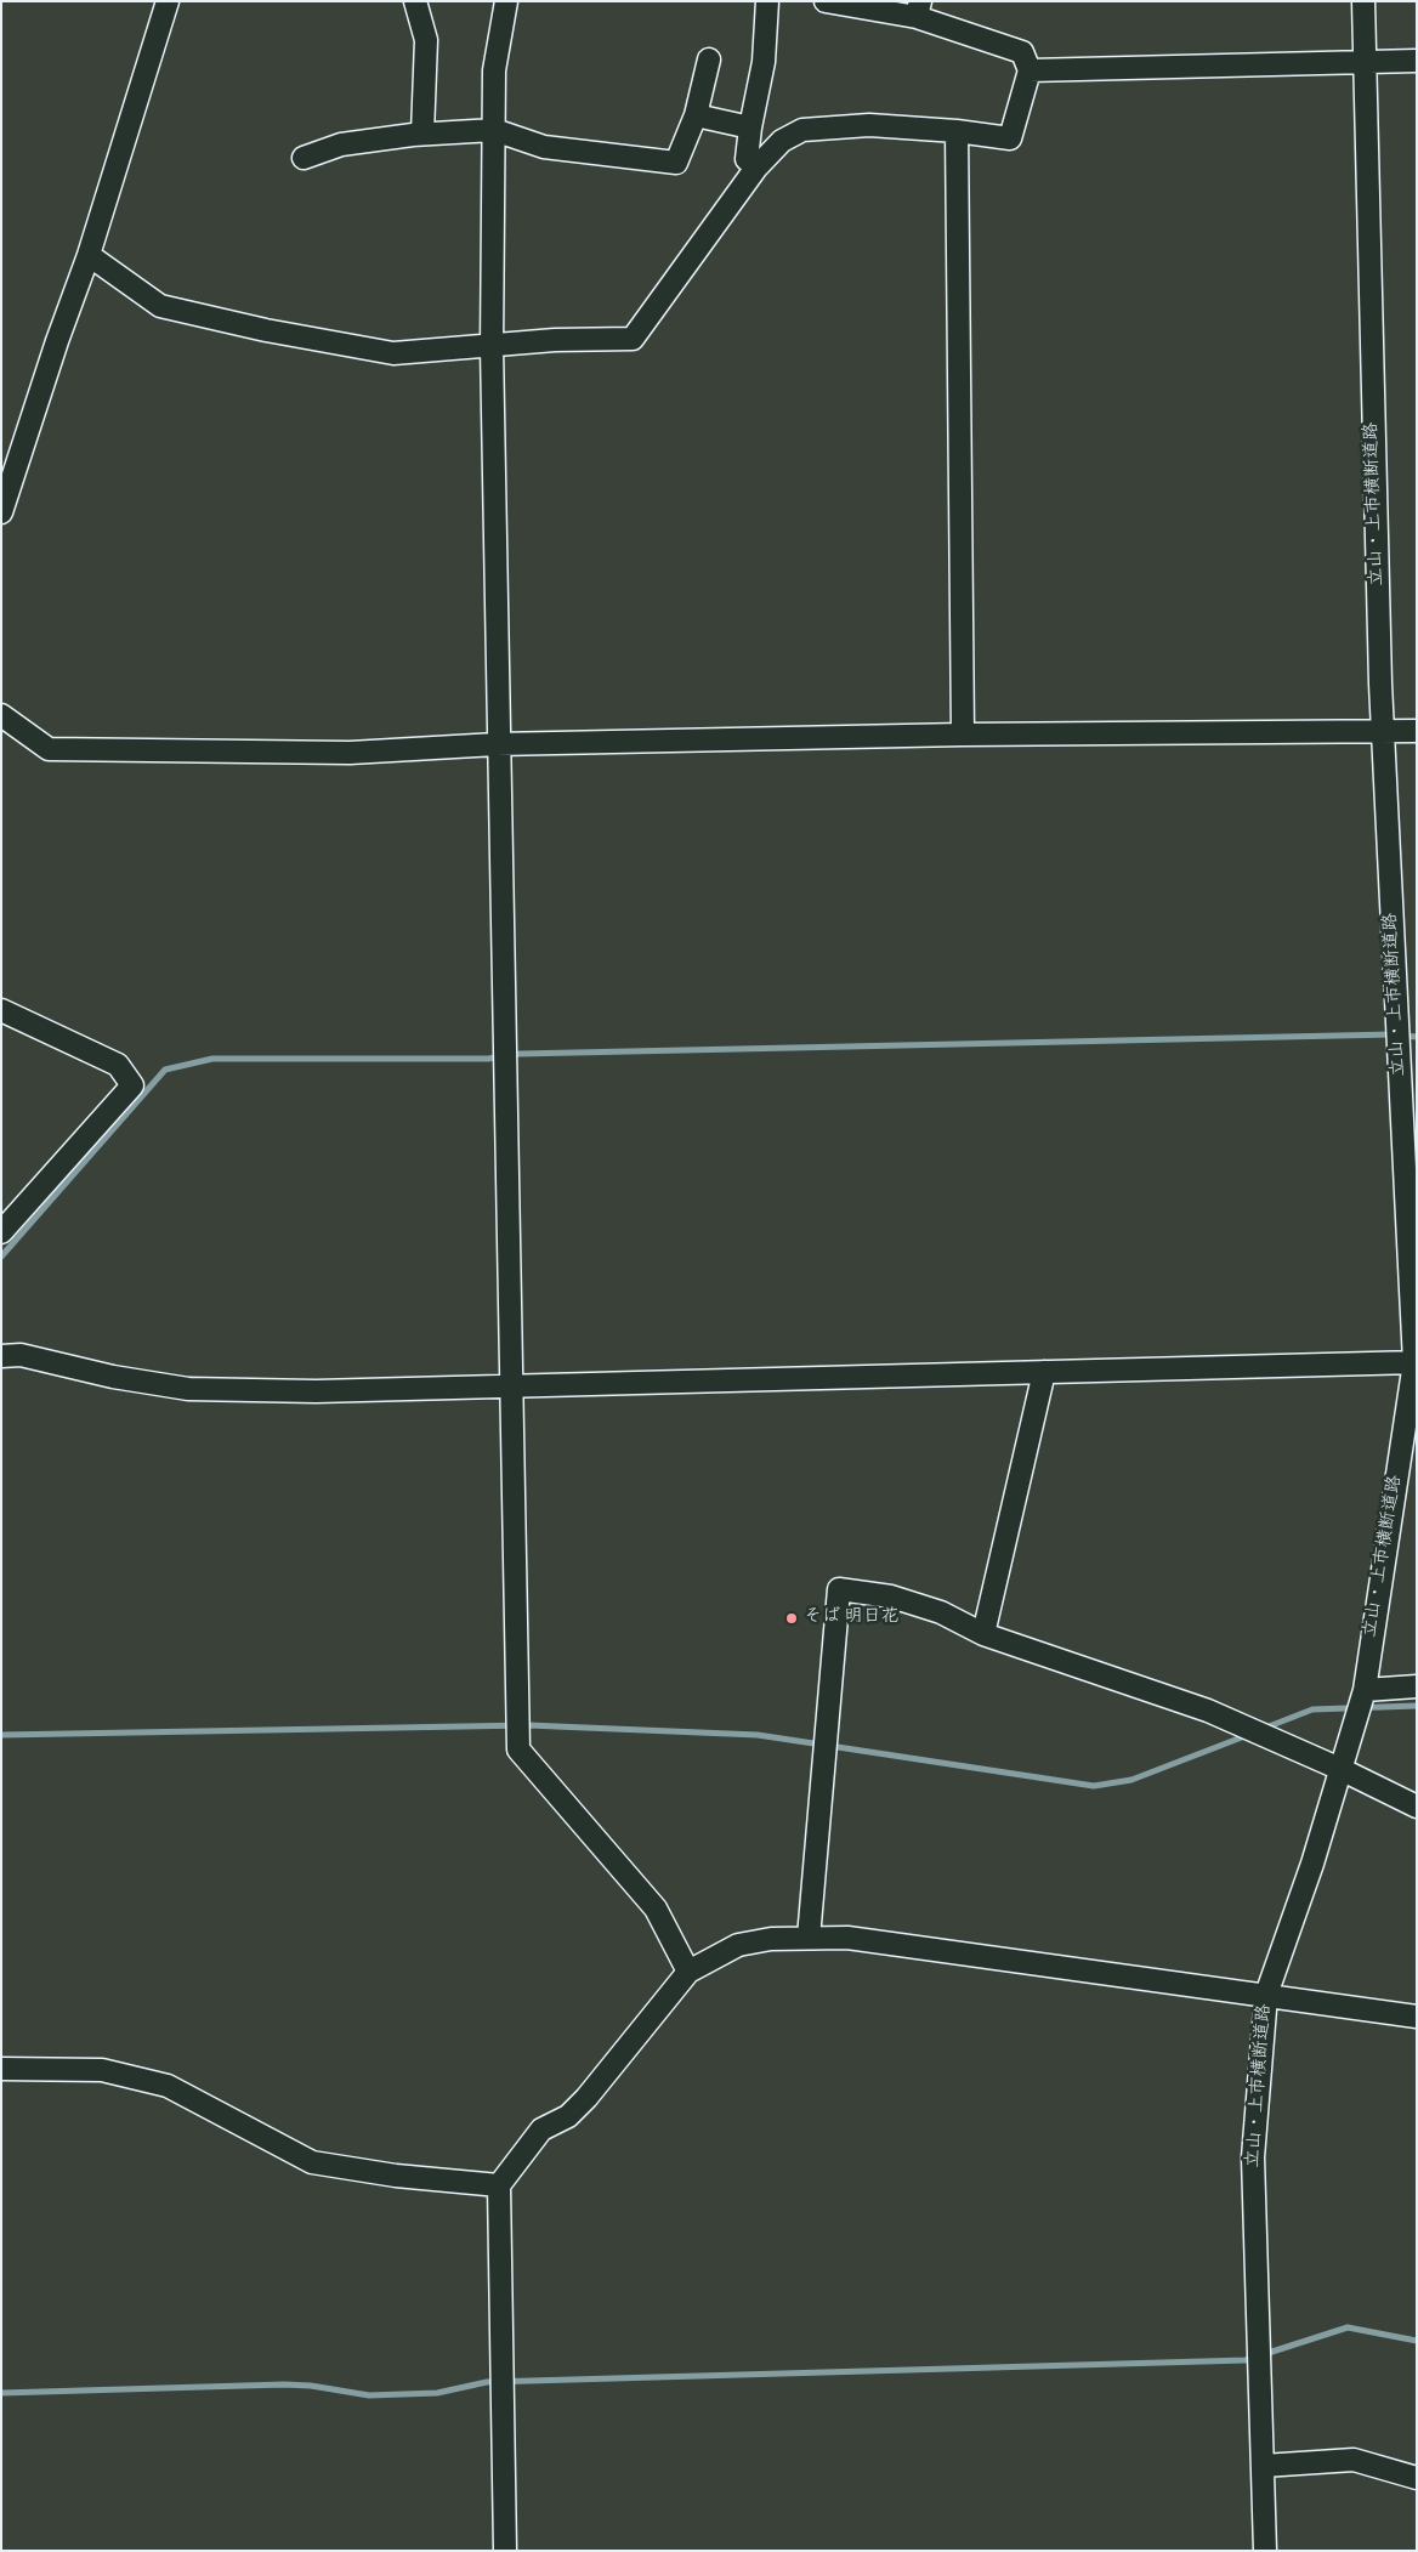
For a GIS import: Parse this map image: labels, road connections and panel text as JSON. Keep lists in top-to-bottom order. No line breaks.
{"streets":{"street":["立山・上市横断道路"]},"places":["そば 明日花"]}
